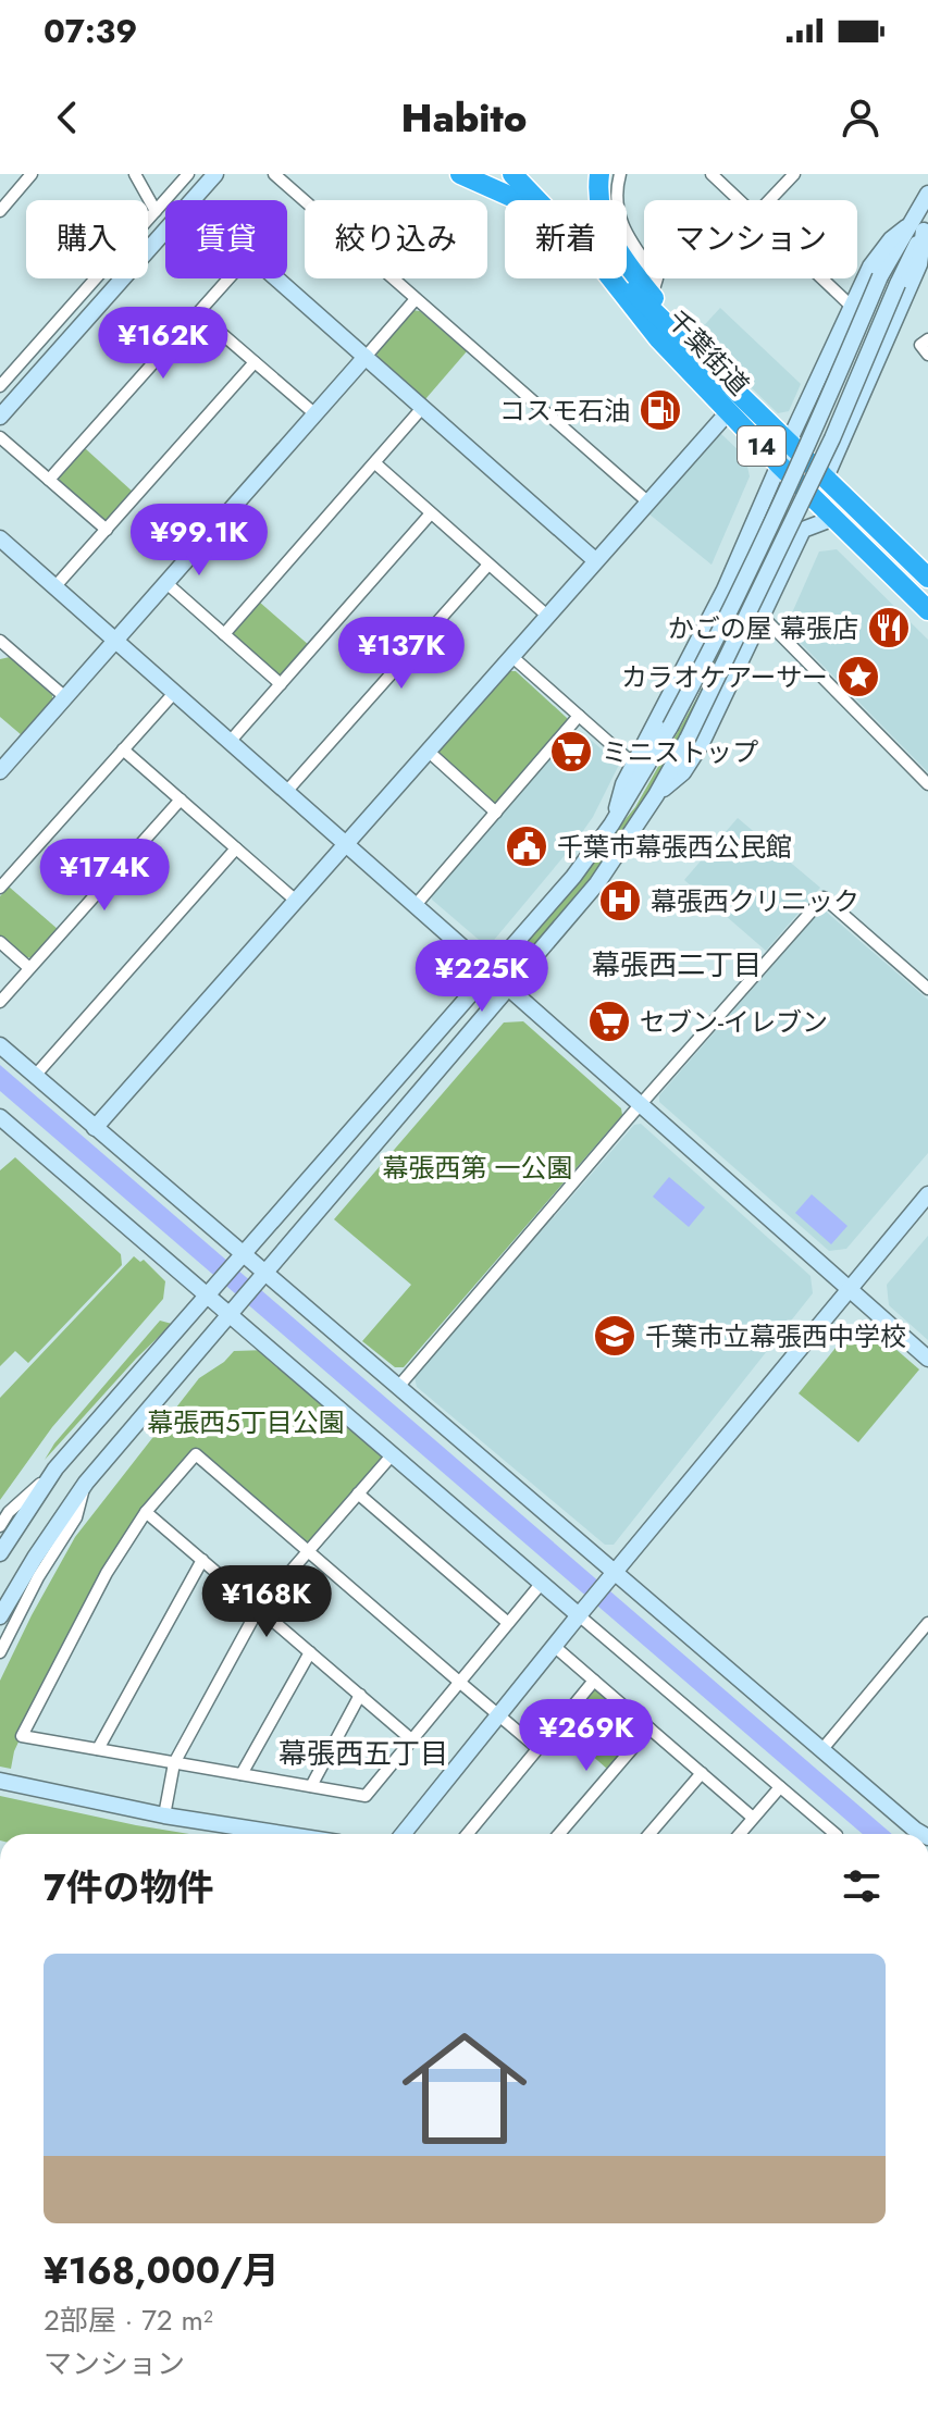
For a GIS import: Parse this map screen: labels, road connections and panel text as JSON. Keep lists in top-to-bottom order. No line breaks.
{"streets":{"highway":["千葉街道","14"]},"districts":["幕張西二丁目","幕張西五丁目"],"parks":["幕張西第 一公園","幕張西5丁目公園"],"places":{"fuel station":["コスモ石油"],"restaurant":["かごの屋 幕張店"],"place":["カラオケアーサー"],"supermarket":["ミニストップ","セブン-イレブン"],"public building":["千葉市幕張西公民館"],"hospital":["幕張西クリニック"],"school or university":["千葉市立幕張西中学校"]},"page":{"status":"07:39","header":"Habito","chip":["購入","賃貸","絞り込み","新着","マンション"],"price":["¥162K","¥99.1K","¥137K","¥174K","¥225K","¥168K","¥269K"],"heading":"7件の物件","list":[{"name":"¥168,000/月","note":"2部屋 · 72 m² · マンション"}]}}
